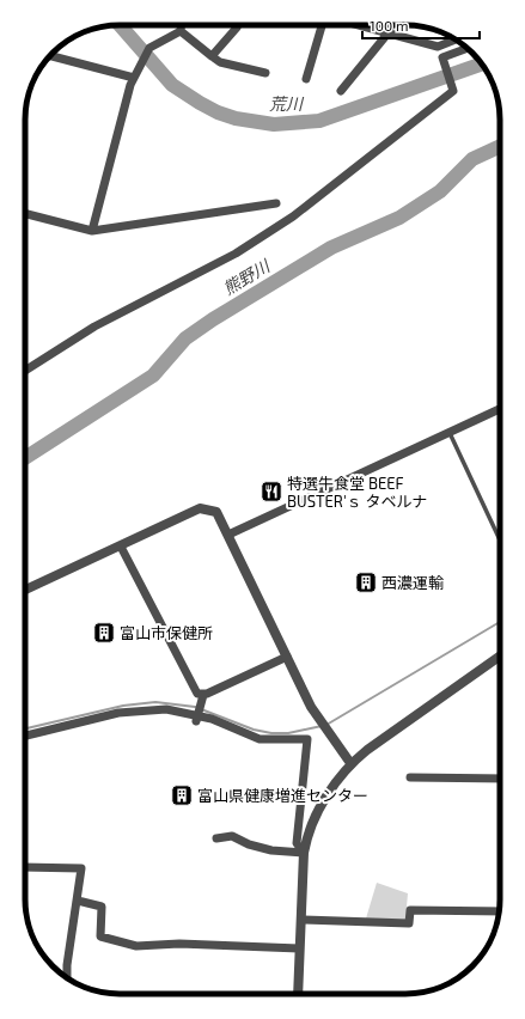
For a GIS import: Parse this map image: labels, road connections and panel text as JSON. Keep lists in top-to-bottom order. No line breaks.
{"water":["荒川","熊野川"],"places":{"restaurant":["特選牛食堂 BEEF BUSTER'ｓ タベルナ"],"building":["西濃運輸","富山市保健所","富山県健康増進センター"]},"scale_bar":"100 m"}
